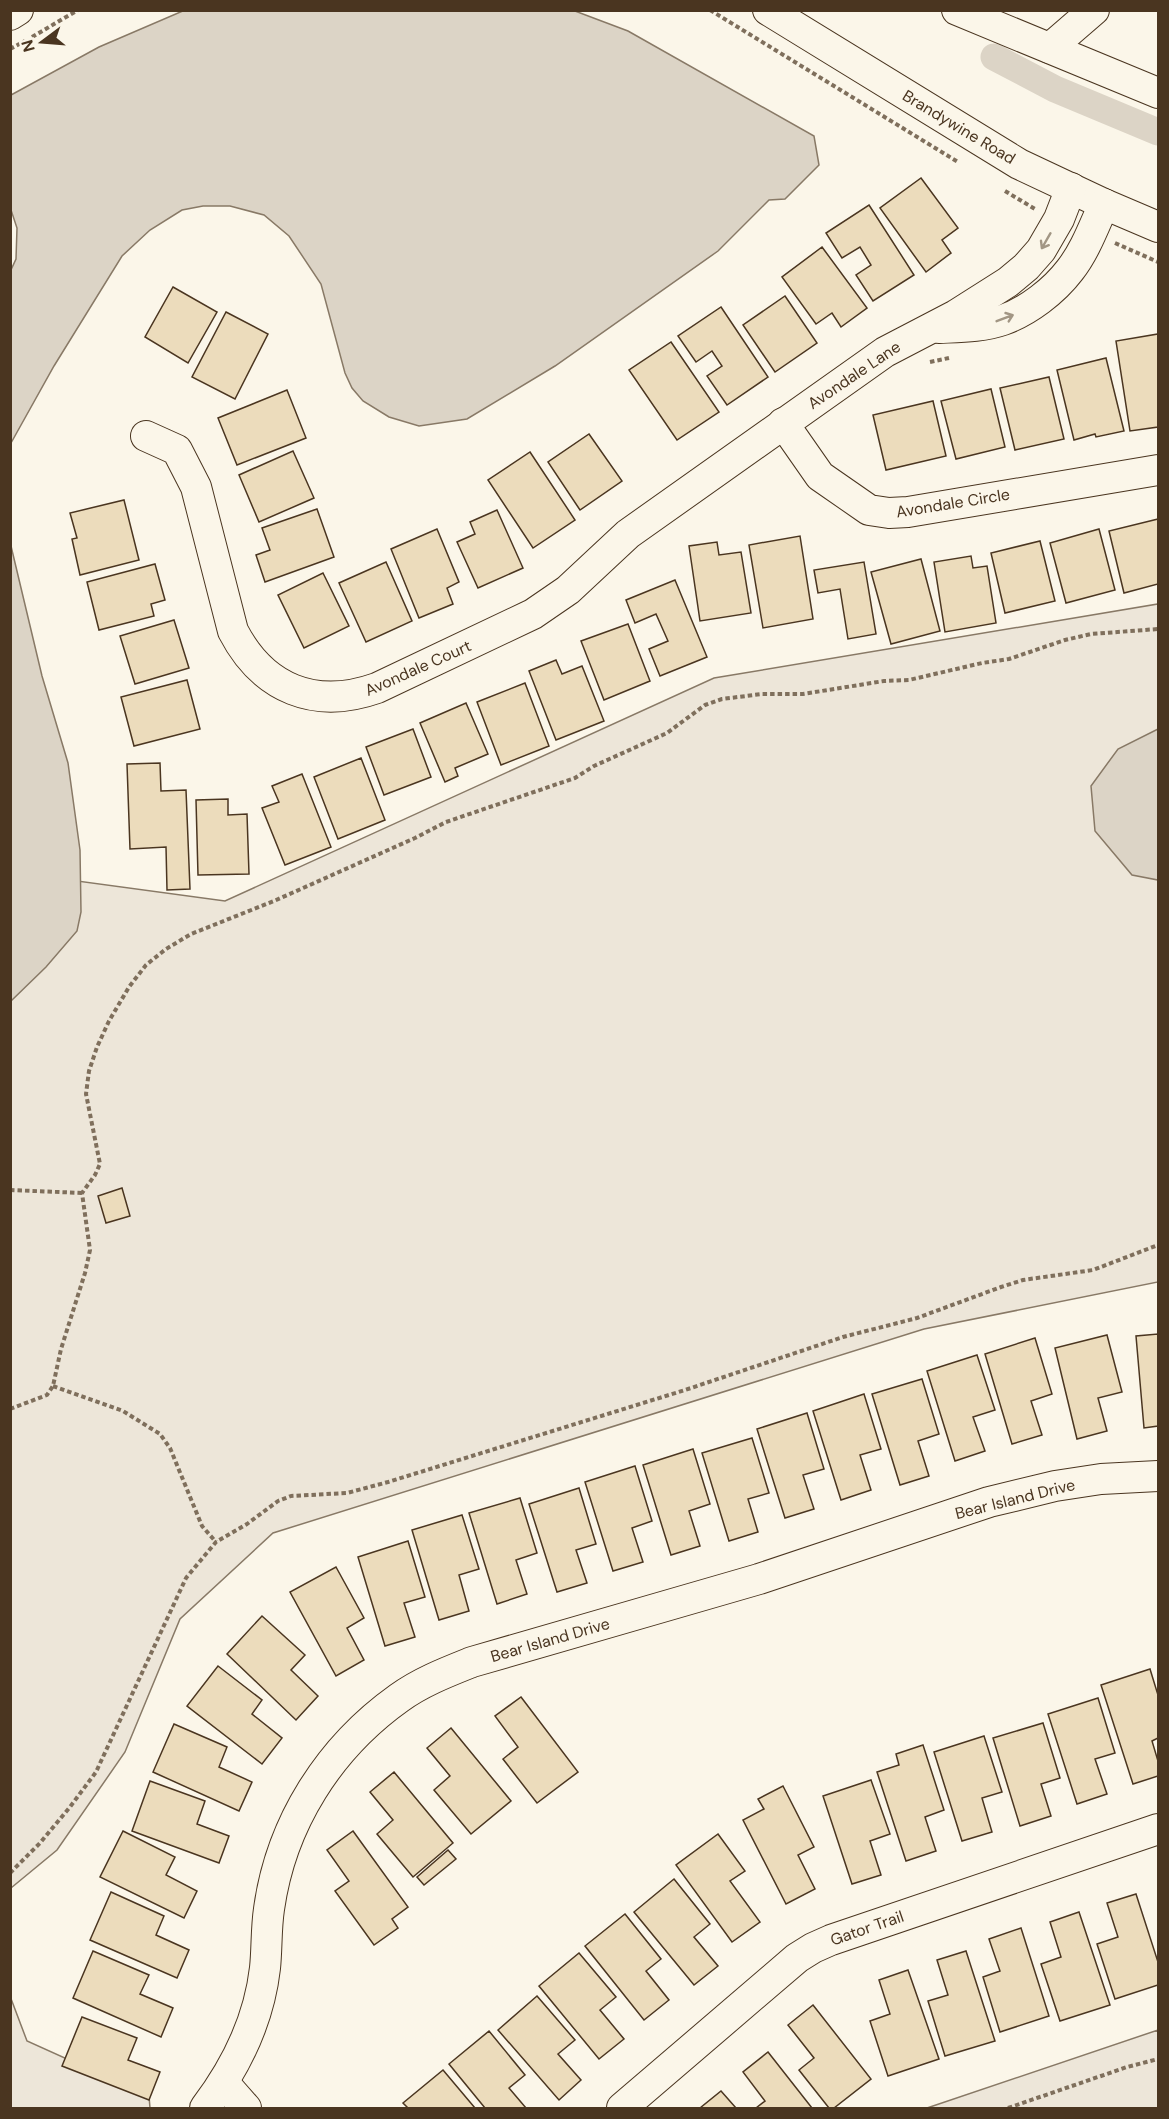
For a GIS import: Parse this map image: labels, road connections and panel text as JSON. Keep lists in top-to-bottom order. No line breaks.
{"streets":{"street":["Brandywine Road","Avondale Lane","Avondale Circle","Avondale Court","Bear Island Drive","Gator Trail"]},"crossings":[["Brandywine Road","Avondale Lane"],["Avondale Lane","Avondale Circle"],["Avondale Lane","Avondale Court"],["Avondale Circle","Avondale Court"]],"north":"left"}
